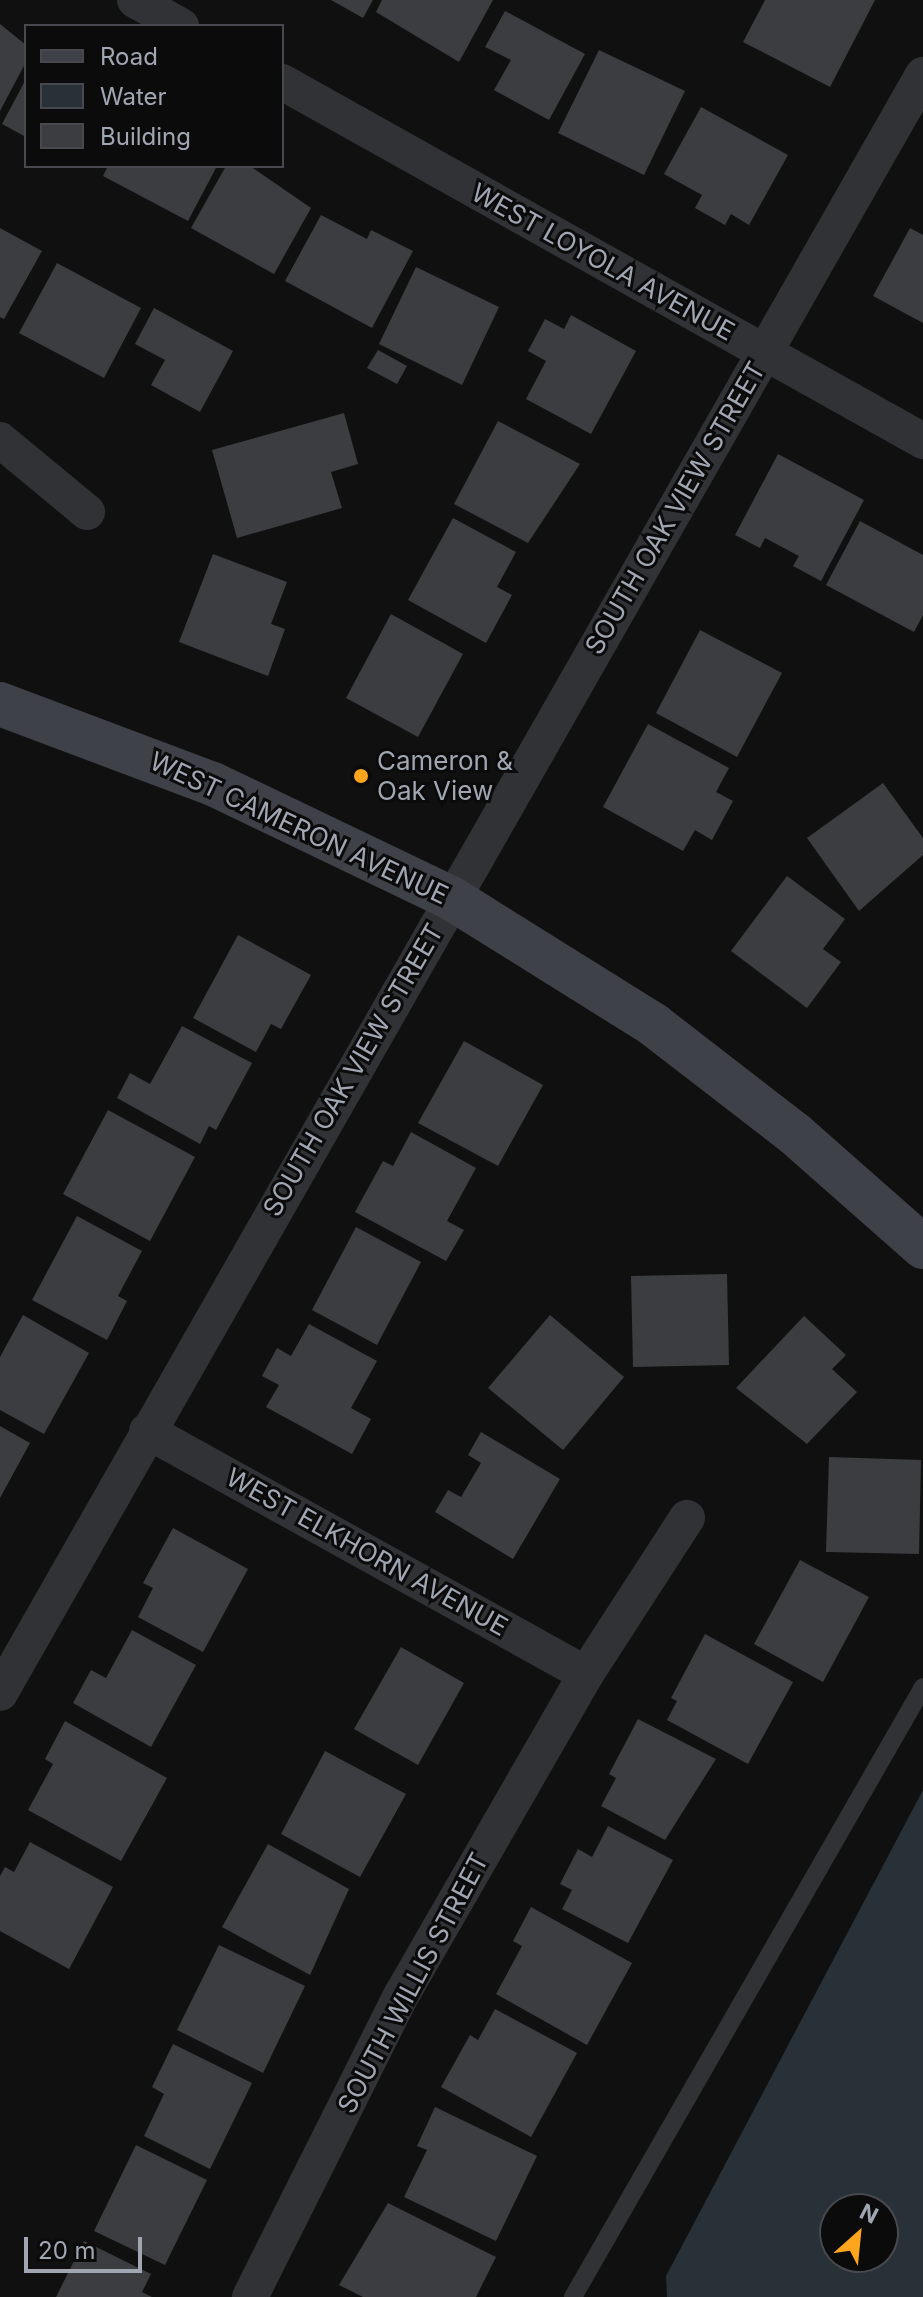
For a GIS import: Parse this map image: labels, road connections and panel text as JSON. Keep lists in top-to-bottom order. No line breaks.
{"streets":{"street":["WEST LOYOLA AVENUE","SOUTH OAK VIEW STREET","WEST CAMERON AVENUE","WEST ELKHORN AVENUE","SOUTH WILLIS STREET"]},"crossings":[["WEST LOYOLA AVENUE","SOUTH OAK VIEW STREET"],["SOUTH OAK VIEW STREET","WEST CAMERON AVENUE"],["SOUTH OAK VIEW STREET","WEST ELKHORN AVENUE"],["WEST ELKHORN AVENUE","SOUTH WILLIS STREET"]],"places":["Cameron & Oak View"],"legend":["Road","Water","Building"],"scale_bar":"20 m","north":"top right"}
